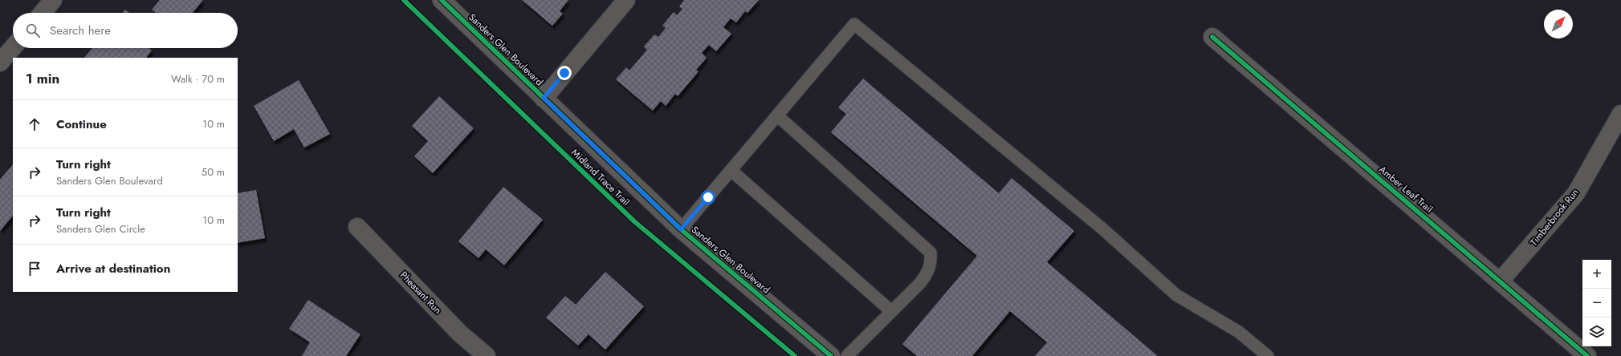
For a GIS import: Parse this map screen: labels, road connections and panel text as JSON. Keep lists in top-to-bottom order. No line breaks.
{"streets":{"street":["Sanders Glen Boulevard","Amber Leaf Trail","Timberbrook Run","Pheasant Run"],"cycle path":["Midland Trace Trail"]},"crossings":[["Amber Leaf Trail","Timberbrook Run"]],"north":"top right","page":{"search":"Search here","heading":["1 min","Walk · 70 m"],"list":[["Continue","10 m"],["Turn right","Sanders Glen Boulevard","50 m"],["Turn right","Sanders Glen Circle","10 m"],"Arrive at destination"],"map_buttons":["+","−"]}}
